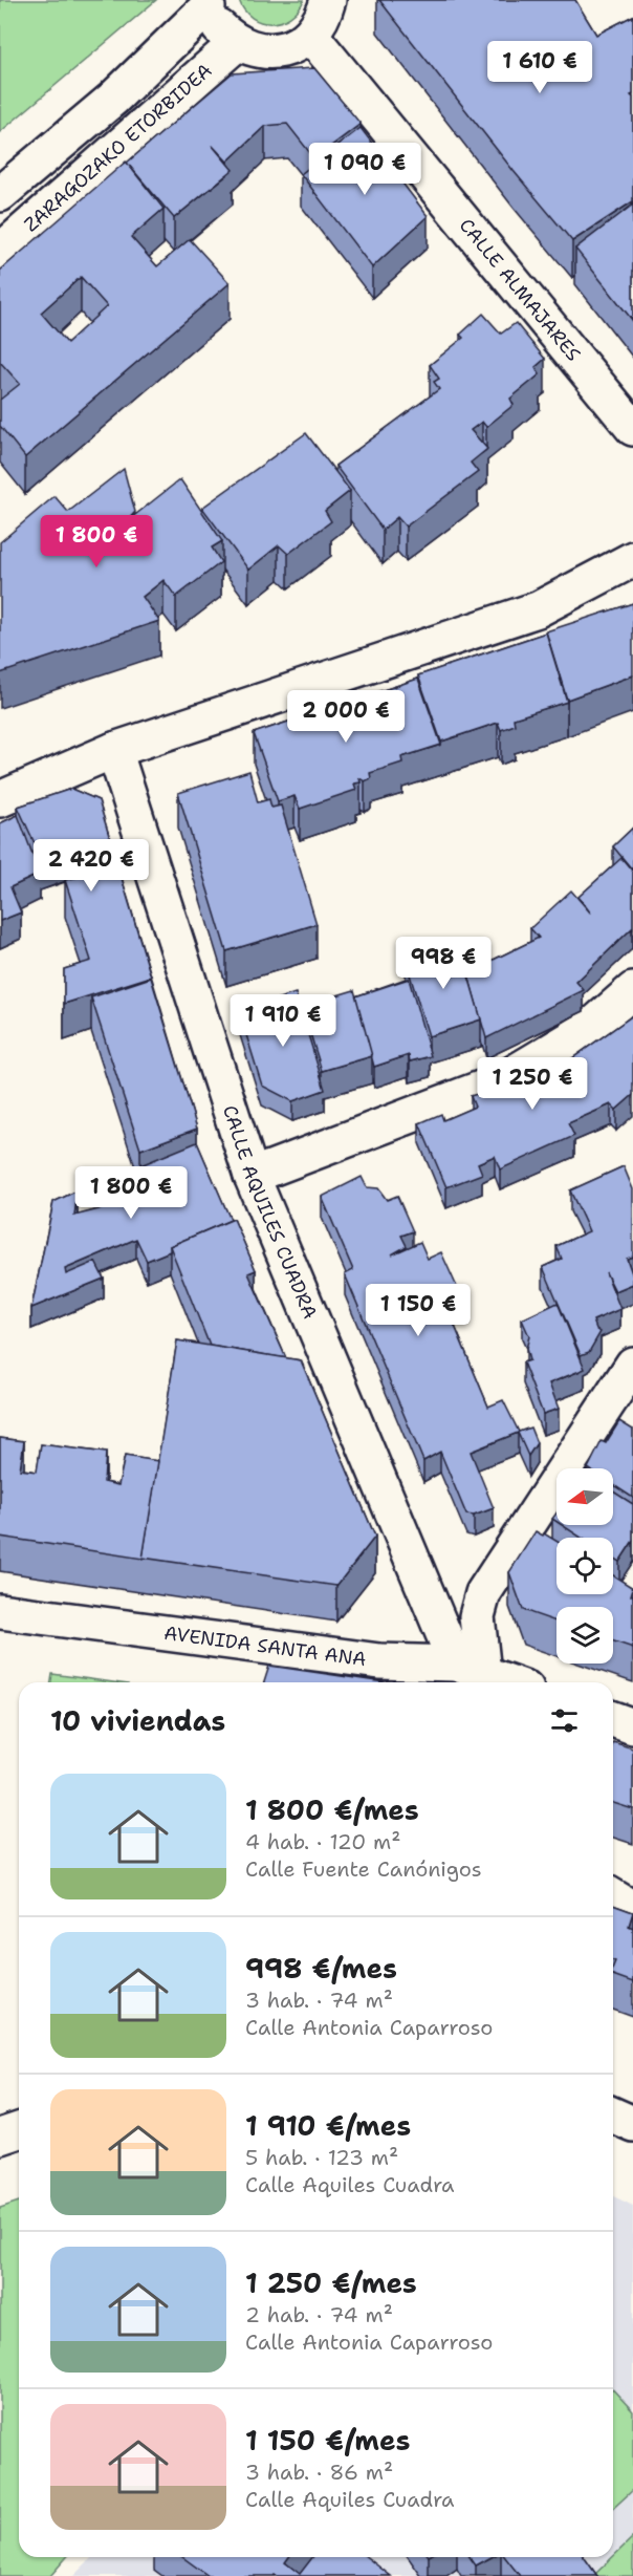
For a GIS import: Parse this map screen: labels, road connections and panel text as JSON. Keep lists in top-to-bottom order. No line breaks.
{"streets":{"street":["ZARAGOZAKO ETORBIDEA","CALLE ALMAJARES","CALLE AQUILES CUADRA","AVENIDA SANTA ANA"]},"crossings":[["CALLE AQUILES CUADRA","AVENIDA SANTA ANA"]],"north":"left","page":{"price":["1 610 €","1 090 €","1 800 €","2 000 €","2 420 €","998 €","1 910 €","1 250 €","1 800 €","1 150 €"],"heading":"10 viviendas","list":[{"name":"1 800 €/mes","note":"4 hab. · 120 m² · Calle Fuente Canónigos"},{"name":"998 €/mes","note":"3 hab. · 74 m² · Calle Antonia Caparroso"},{"name":"1 910 €/mes","note":"5 hab. · 123 m² · Calle Aquiles Cuadra"},{"name":"1 250 €/mes","note":"2 hab. · 74 m² · Calle Antonia Caparroso"},{"name":"1 150 €/mes","note":"3 hab. · 86 m² · Calle Aquiles Cuadra"}]}}
